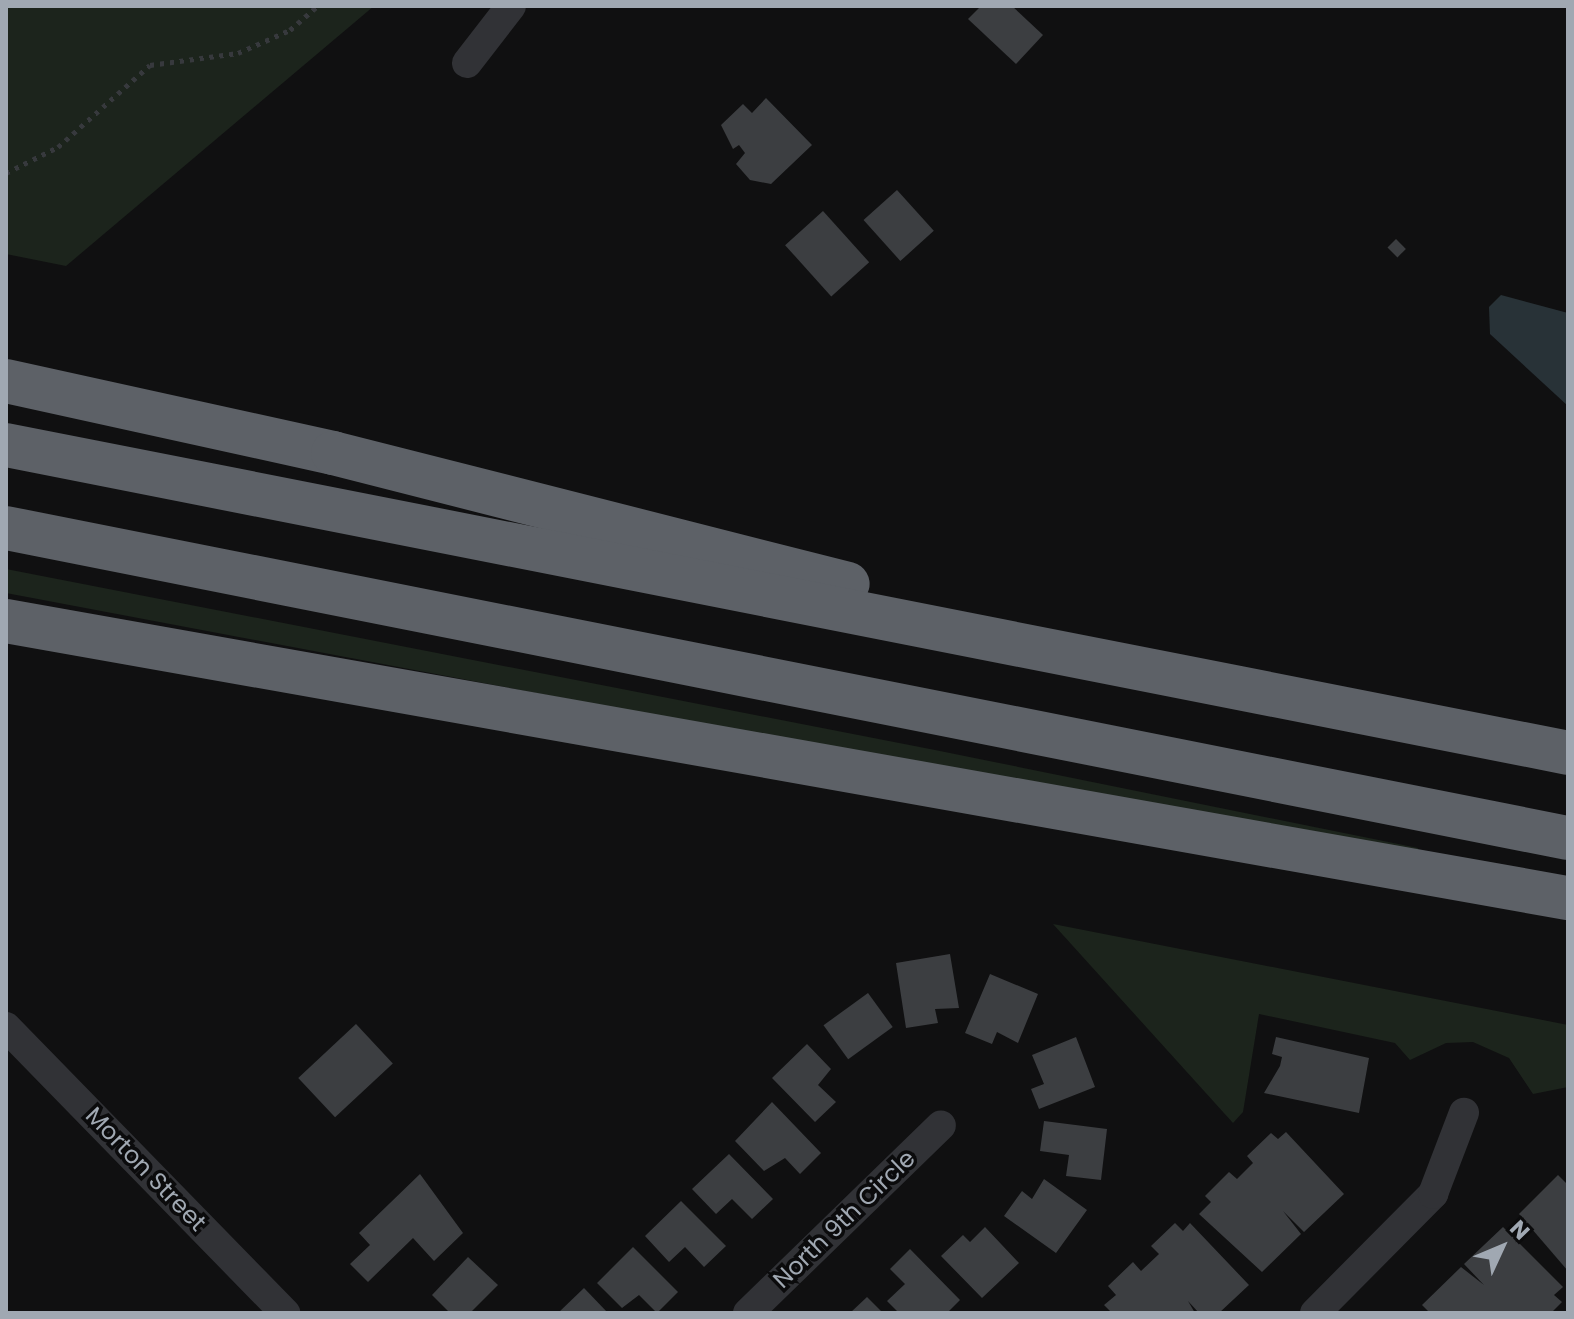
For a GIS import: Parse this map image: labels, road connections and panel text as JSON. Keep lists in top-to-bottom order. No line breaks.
{"streets":{"street":["Morton Street","North 9th Circle"]},"north":"top right"}
